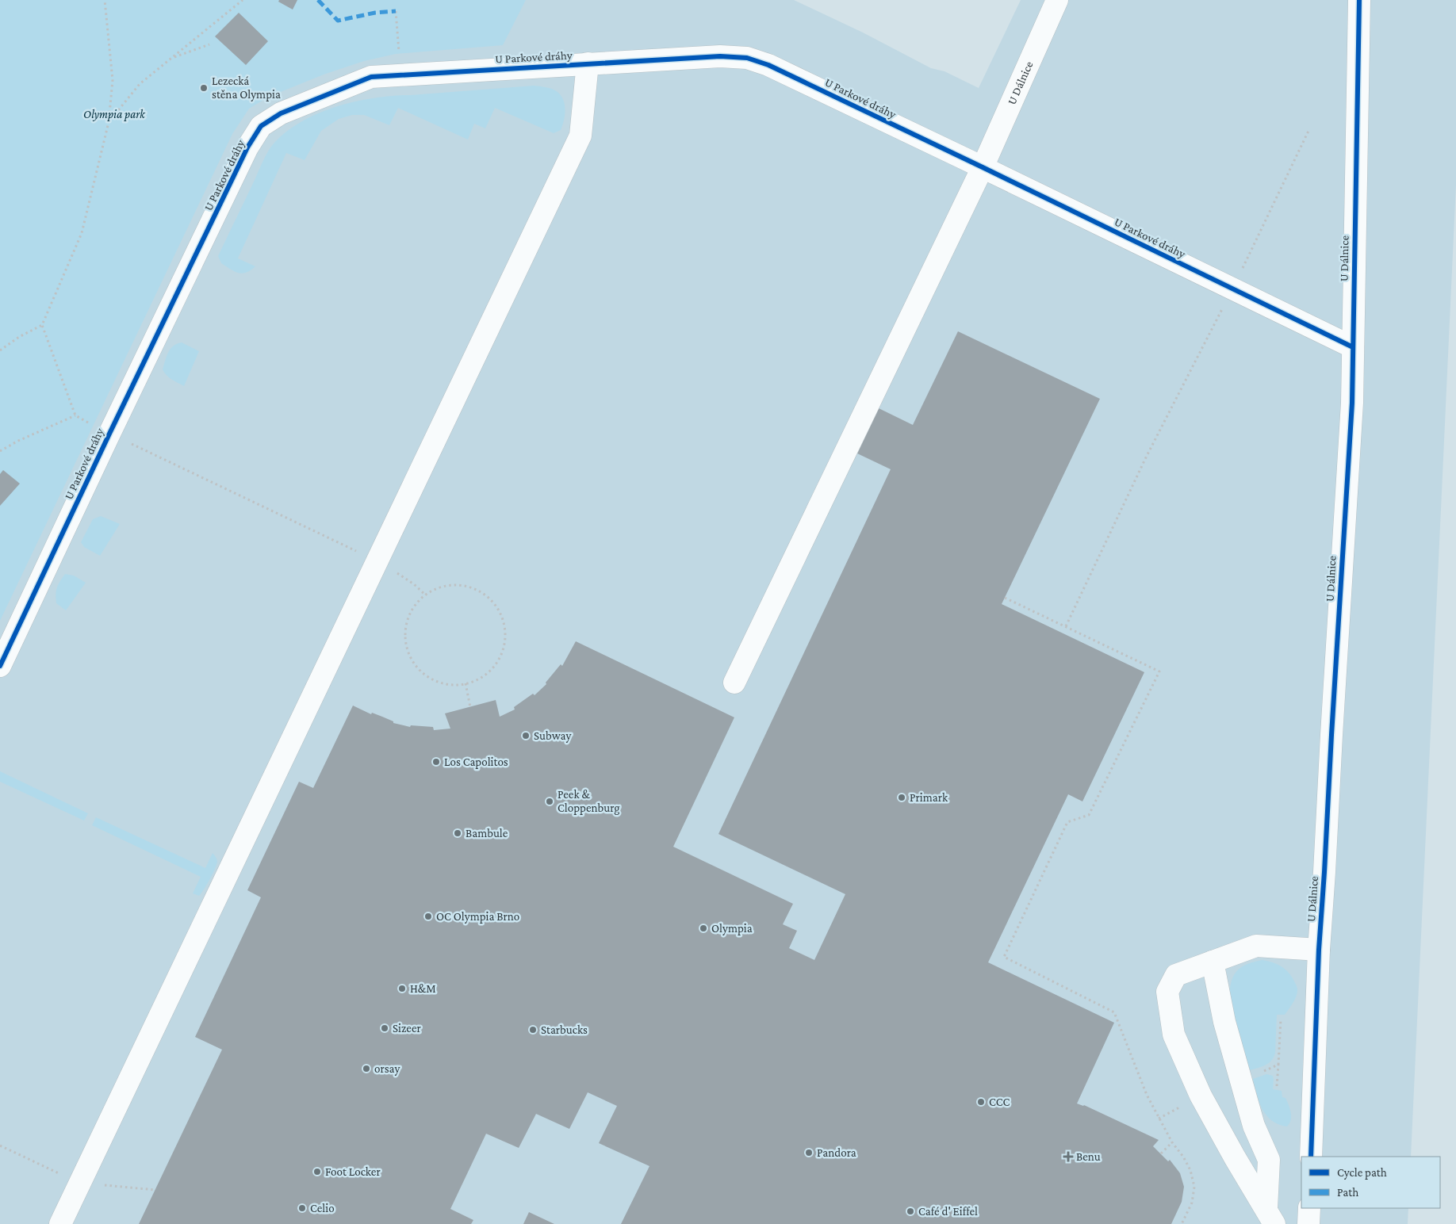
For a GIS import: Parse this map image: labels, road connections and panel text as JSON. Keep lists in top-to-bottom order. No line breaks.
{"streets":{"street":["U Parkové dráhy","U Dálnice"]},"crossings":[["U Parkové dráhy","U Dálnice"]],"parks":["Olympia park"],"places":{"other":["Lezecká stěna Olympia","Subway","Los Capolitos","Primark","Peek & Cloppenburg","Bambule","OC Olympia Brno","Olympia","H&M","Sizeer","Starbucks","orsay","CCC","Pandora","Foot Locker","Celio","Café d' Eiffel"],"health":["Benu"]},"legend":["Cycle path","Path"]}
